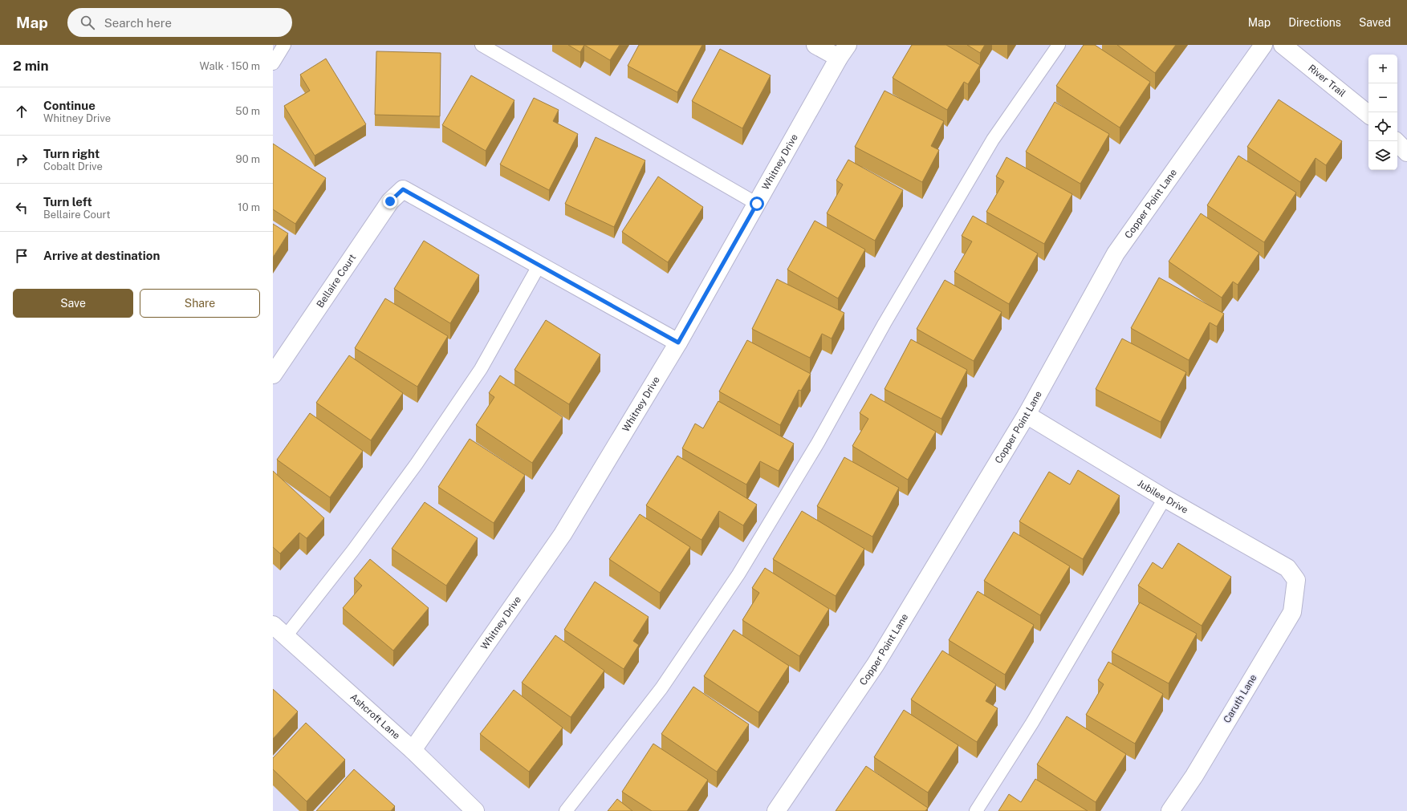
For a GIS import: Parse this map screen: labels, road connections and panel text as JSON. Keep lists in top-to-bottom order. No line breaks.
{"streets":{"street":["River Trail","Whitney Drive","Copper Point Lane","Bellaire Court","Jubilee Drive","Caruth Lane","Ashcroft Lane"]},"crossings":[["Whitney Drive","Ashcroft Lane"],["Copper Point Lane","Jubilee Drive"],["Jubilee Drive","Caruth Lane"]],"page":{"header":"Map","search":"Search here","nav":["Map","Directions","Saved"],"heading":["2 min","Walk · 150 m"],"map_buttons":["+","−"],"list":[["Continue","Whitney Drive","50 m"],["Turn right","Cobalt Drive","90 m"],["Turn left","Bellaire Court","10 m"],"Arrive at destination"],"buttons":["Save","Share"]}}
